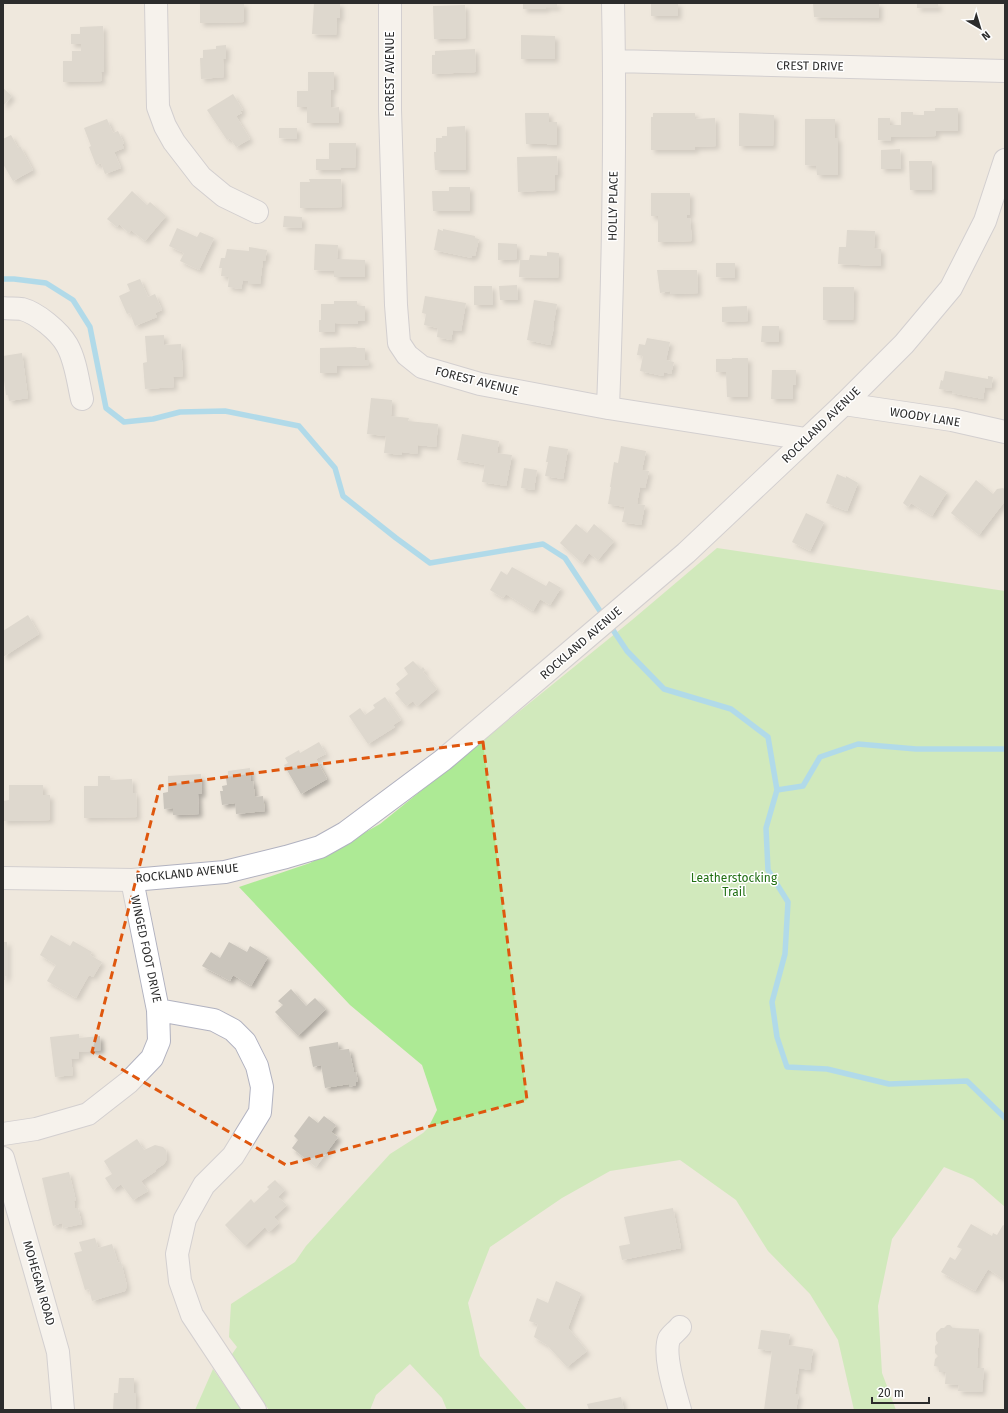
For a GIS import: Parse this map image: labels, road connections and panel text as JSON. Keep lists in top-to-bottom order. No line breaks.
{"streets":{"street":["CREST DRIVE","FOREST AVENUE","HOLLY PLACE","WOODY LANE","ROCKLAND AVENUE","WINGED FOOT DRIVE","MOHEGAN ROAD"]},"crossings":[["CREST DRIVE","HOLLY PLACE"],["FOREST AVENUE","HOLLY PLACE"],["FOREST AVENUE","ROCKLAND AVENUE"],["WOODY LANE","ROCKLAND AVENUE"],["ROCKLAND AVENUE","WINGED FOOT DRIVE"]],"parks":["Leatherstocking Trail"],"scale_bar":"20 m","north":"bottom right"}
